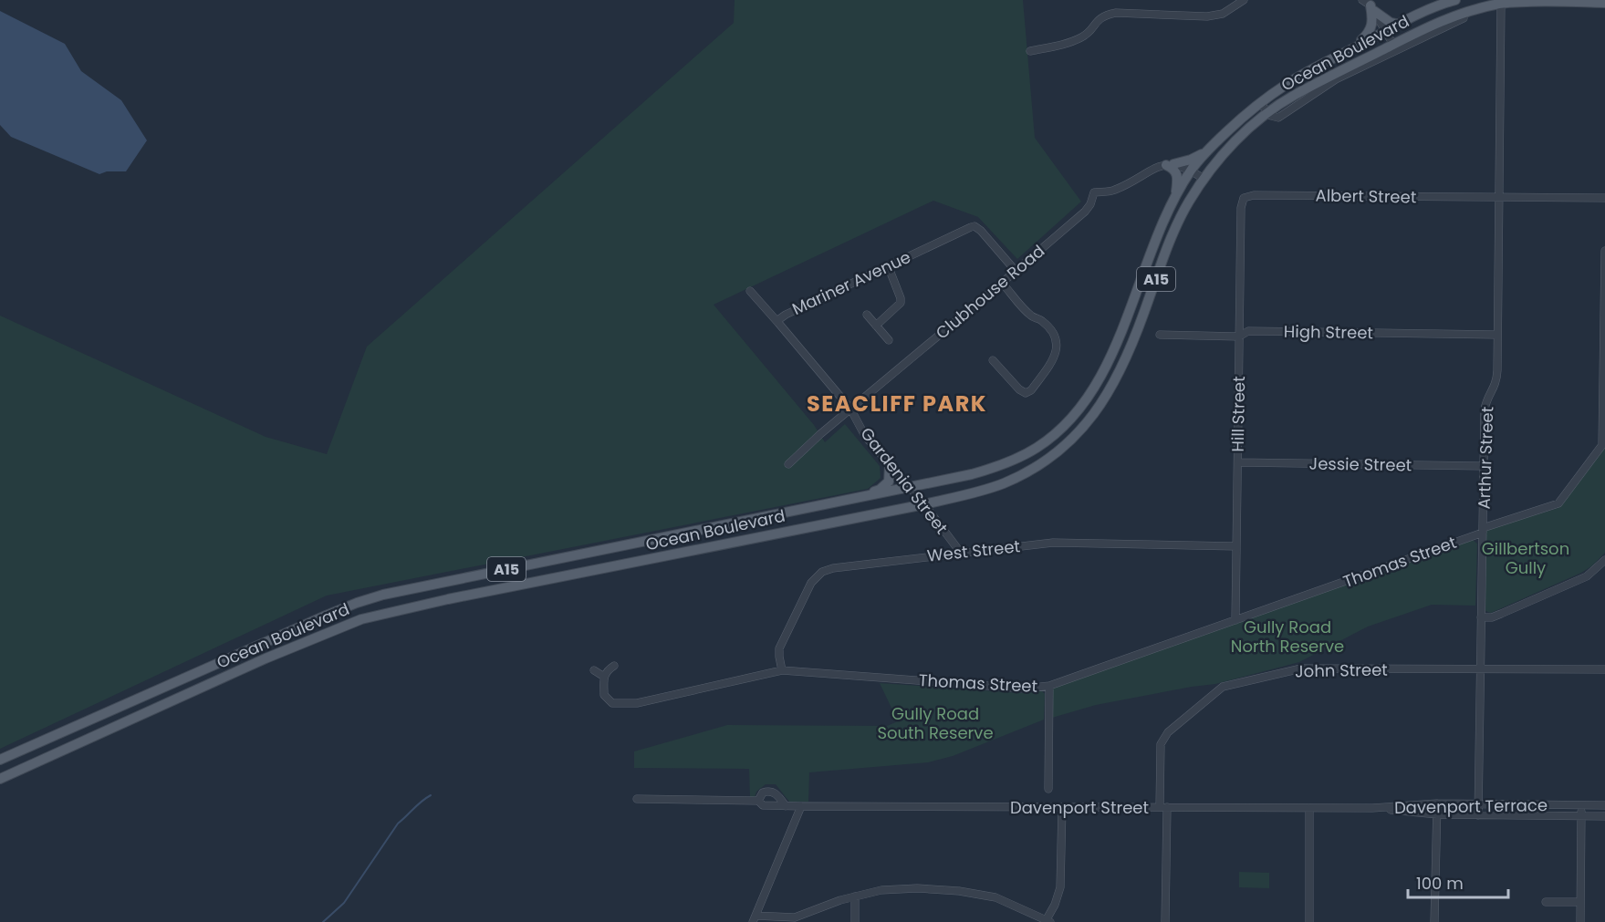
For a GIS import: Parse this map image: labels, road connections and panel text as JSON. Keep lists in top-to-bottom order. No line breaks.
{"streets":{"main road":["Ocean Boulevard","A15"],"street":["Albert Street","Mariner Avenue","Clubhouse Road","High Street","Hill Street","Arthur Street","Jessie Street","Gardenia Street","West Street","Thomas Street","John Street","Davenport Terrace","Davenport Street"]},"crossings":[["Ocean Boulevard","A15"],["Ocean Boulevard","Arthur Street"],["Ocean Boulevard","Gardenia Street"],["Albert Street","Hill Street"],["Albert Street","Arthur Street"],["A15","Arthur Street"],["Mariner Avenue","Clubhouse Road"],["Mariner Avenue","Gardenia Street"],["Clubhouse Road","Gardenia Street"],["High Street","Hill Street"],["High Street","Arthur Street"],["Hill Street","Jessie Street"],["Hill Street","West Street"],["Hill Street","Thomas Street"],["Arthur Street","Jessie Street"],["Arthur Street","Thomas Street"],["Arthur Street","John Street"],["Arthur Street","Davenport Terrace"],["Gardenia Street","West Street"],["West Street","Thomas Street"],["John Street","Davenport Street"],["Davenport Terrace","Davenport Street"]],"districts":["SEACLIFF PARK"],"parks":["Gillbertson Gully","Gully Road North Reserve","Gully Road South Reserve"],"scale_bar":"100 m"}
